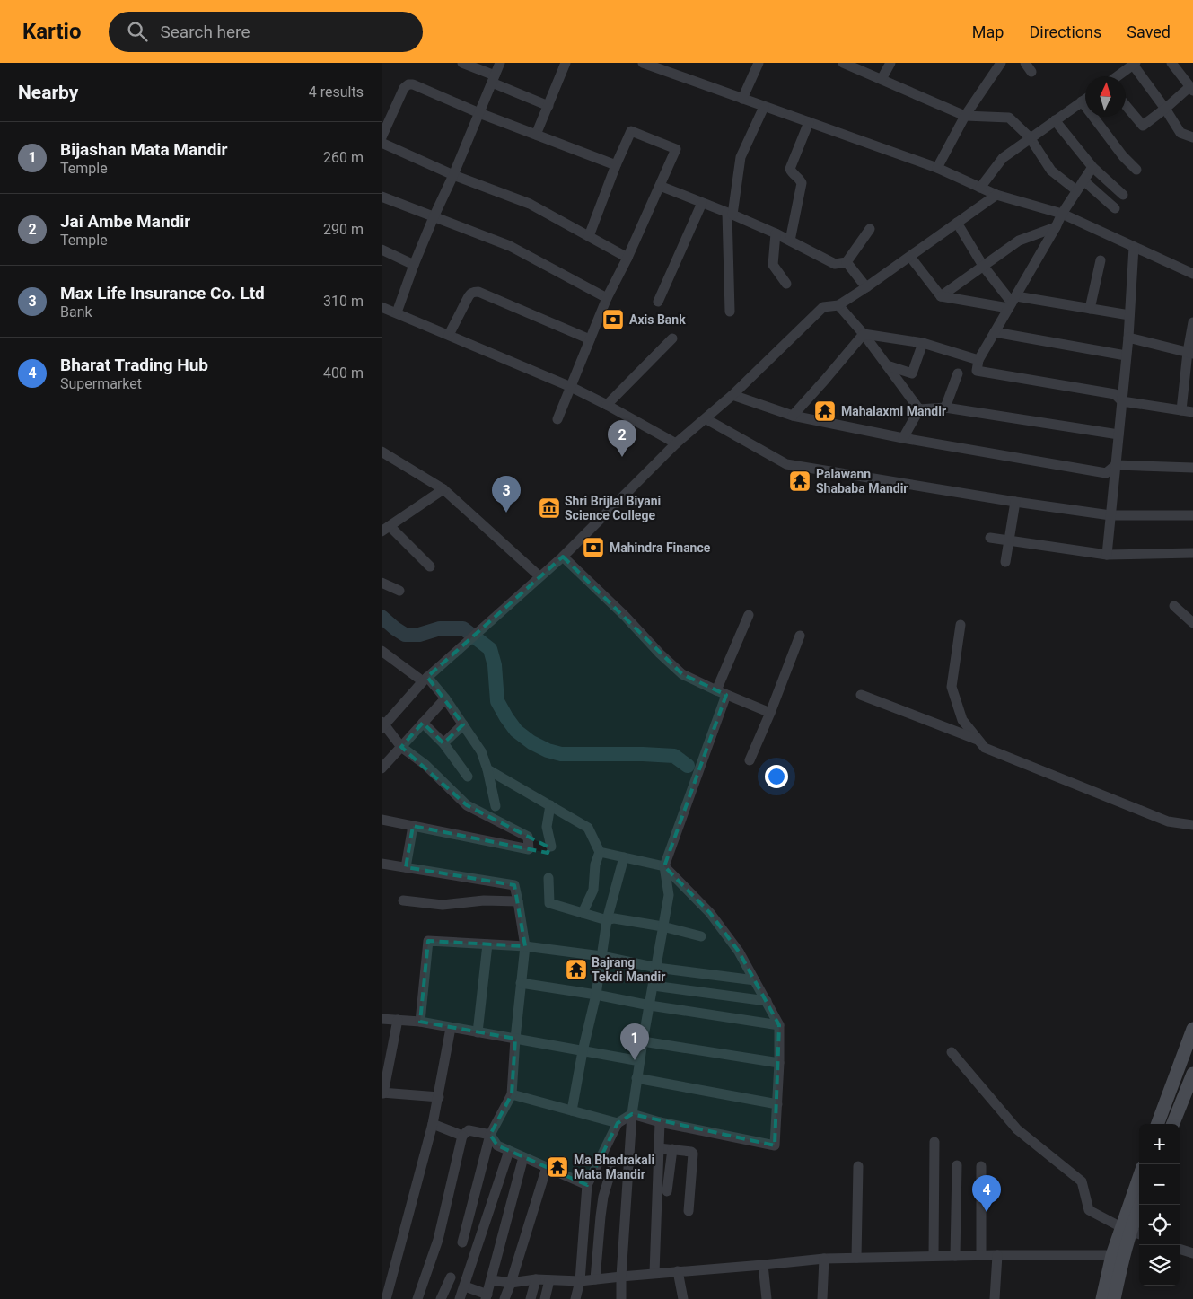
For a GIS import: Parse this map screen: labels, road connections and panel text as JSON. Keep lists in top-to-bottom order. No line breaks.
{"places":{"bank":["Axis Bank","Mahindra Finance"],"temple":["Mahalaxmi Mandir","Palawann Shababa Mandir","Bajrang Tekdi Mandir","Ma Bhadrakali Mata Mandir"],"museum":["Shri Brijlal Biyani Science College"]},"north":"top","page":{"header":"Kartio","search":"Search here","nav":["Map","Directions","Saved"],"heading":["Nearby","4 results"],"list":[{"mark":"1","name":"Bijashan Mata Mandir","note":"Temple","value":"260 m"},{"mark":"2","name":"Jai Ambe Mandir","note":"Temple","value":"290 m"},{"mark":"3","name":"Max Life Insurance Co. Ltd","note":"Bank","value":"310 m"},{"mark":"4","name":"Bharat Trading Hub","note":"Supermarket","value":"400 m"}],"pins":["2","3","1","4"],"map_buttons":["+","−"]}}
